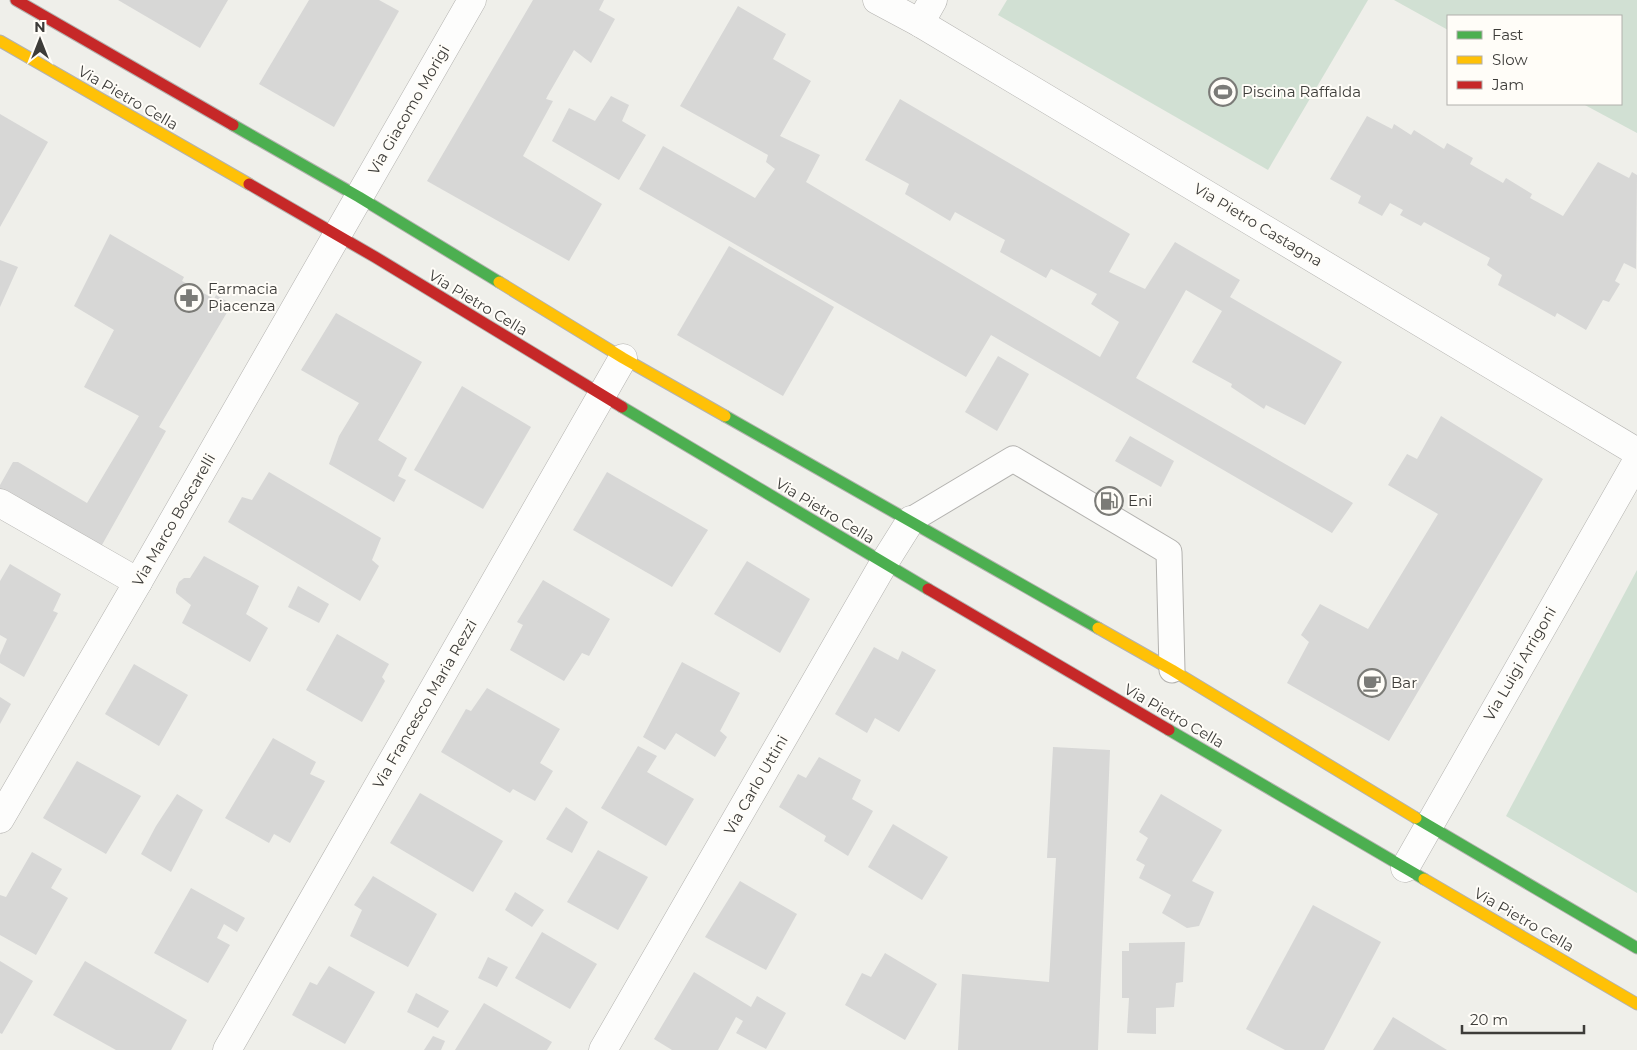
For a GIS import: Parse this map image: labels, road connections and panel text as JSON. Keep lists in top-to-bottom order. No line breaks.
{"streets":{"main road":["Via Pietro Cella"],"street":["Via Giacomo Morigi","Via Pietro Castagna","Via Marco Boscarelli","Via Luigi Arrigoni","Via Francesco Maria Rezzi","Via Carlo Uttini"]},"crossings":[["Via Pietro Cella","Via Giacomo Morigi"],["Via Pietro Cella","Via Marco Boscarelli"],["Via Pietro Cella","Via Luigi Arrigoni"],["Via Pietro Cella","Via Francesco Maria Rezzi"],["Via Pietro Cella","Via Carlo Uttini"],["Via Giacomo Morigi","Via Marco Boscarelli"]],"places":{"sports":["Piscina Raffalda"],"pharmacy":["Farmacia Piacenza"],"fuel station":["Eni"],"cafe":["Bar"]},"legend":["Fast","Slow","Jam"],"scale_bar":"20 m","north":"top"}
